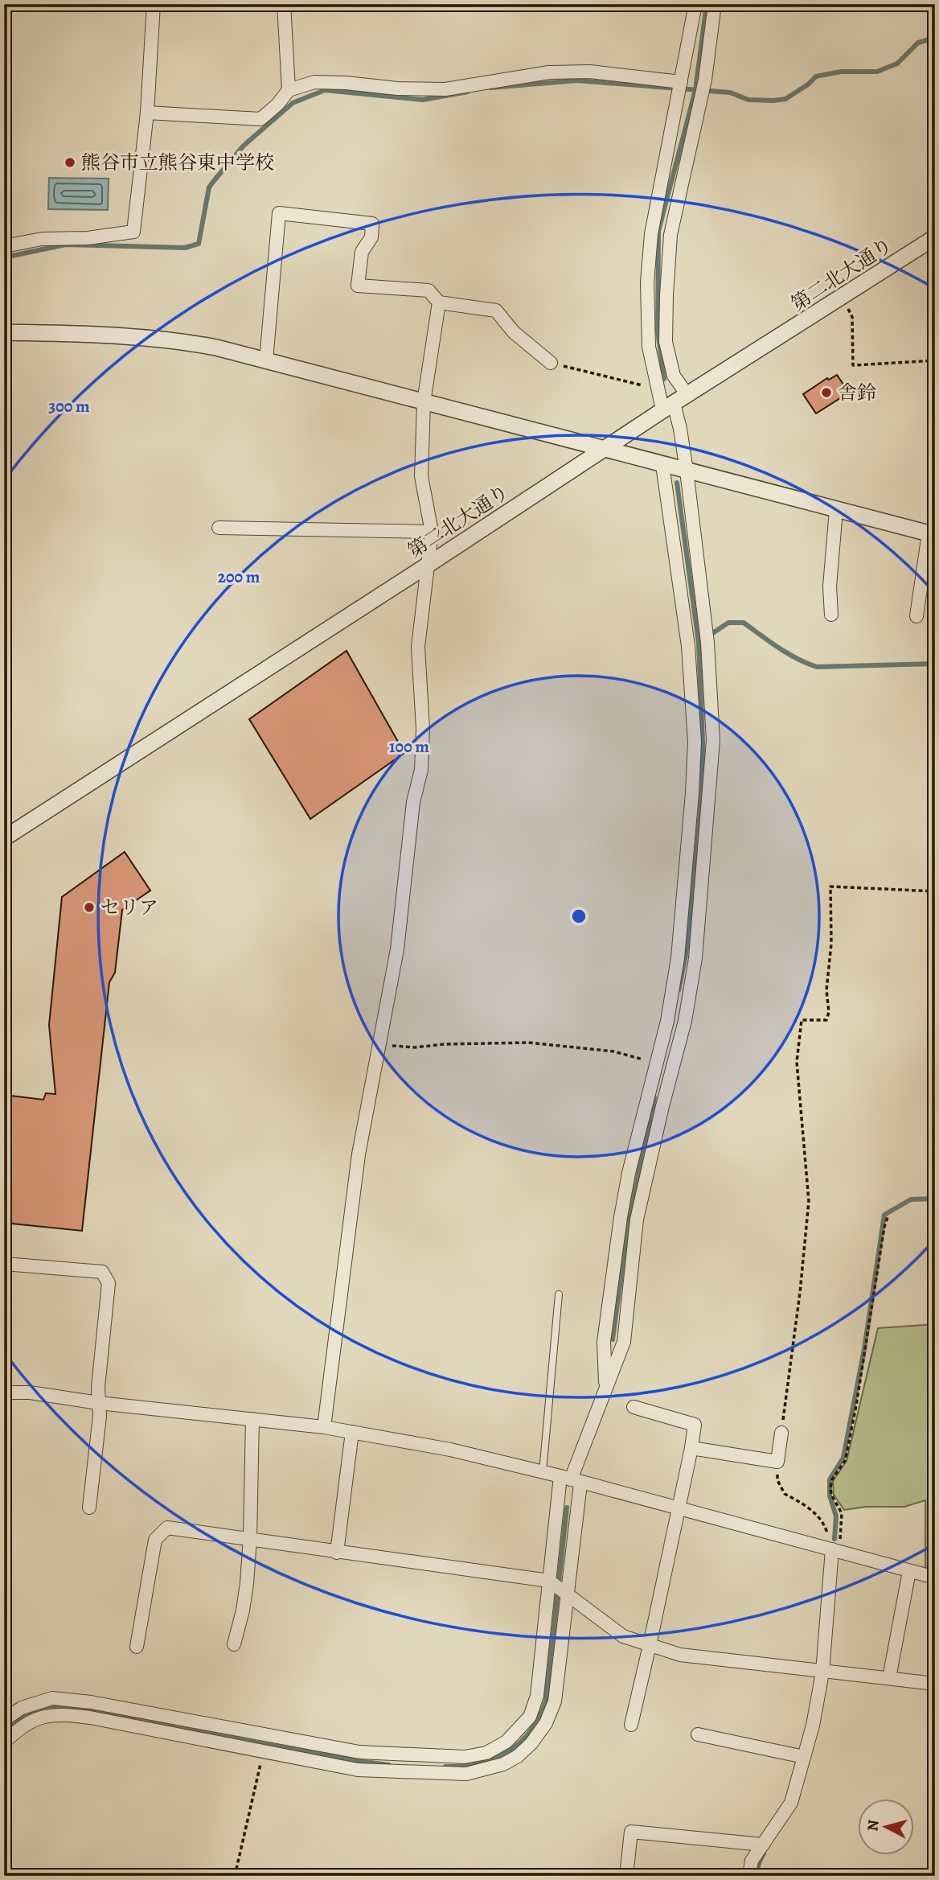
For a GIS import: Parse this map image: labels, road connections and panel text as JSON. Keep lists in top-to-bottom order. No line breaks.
{"streets":{"street":["第二北大通り"]},"places":["熊谷市立熊谷東中学校","舎鈴","セリア"],"north":"left","rings":["300 m","200 m","100 m"]}
